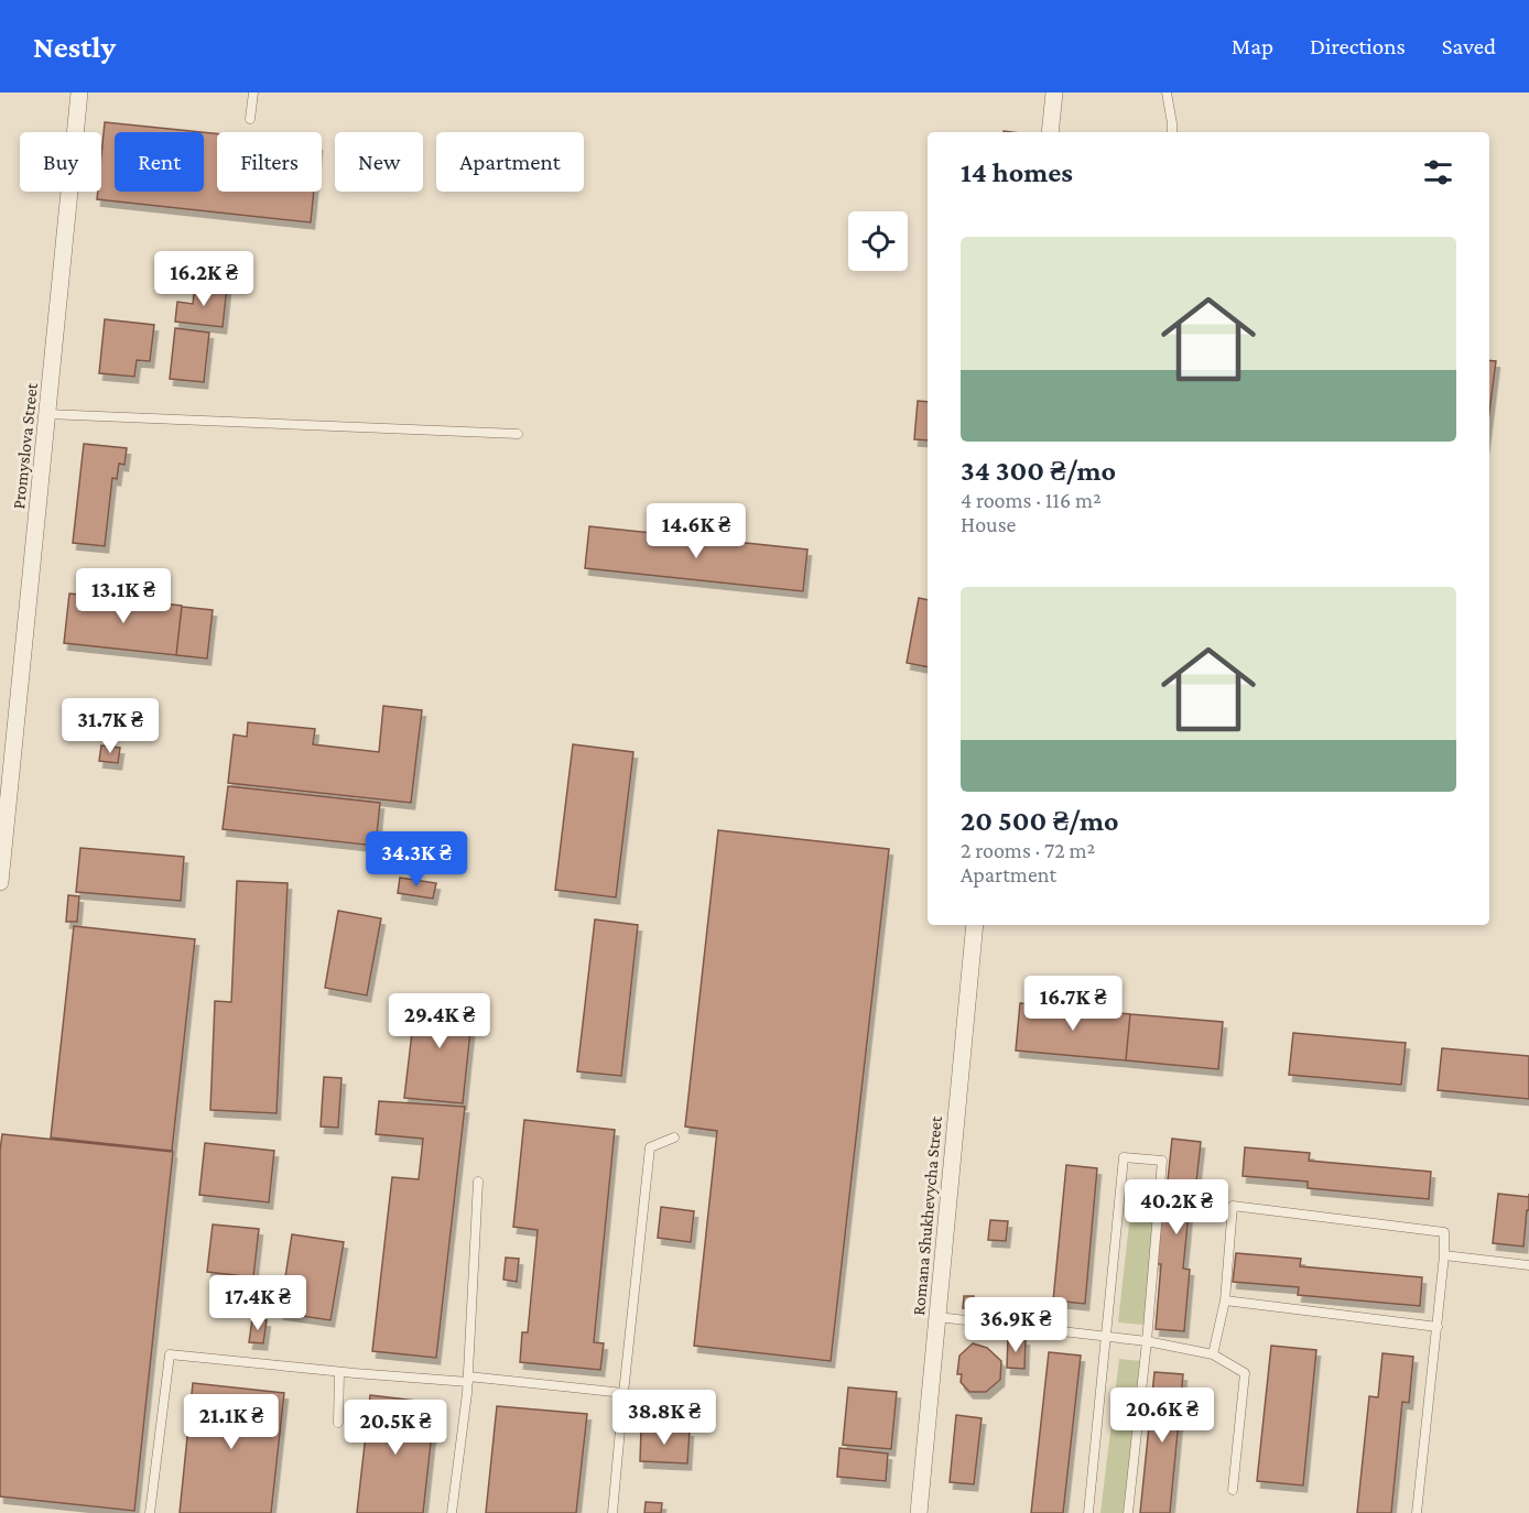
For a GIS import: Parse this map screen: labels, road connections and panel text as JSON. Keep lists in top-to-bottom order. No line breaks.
{"streets":{"street":["Promyslova Street","Romana Shukhevycha Street"]},"page":{"header":"Nestly","nav":["Map","Directions","Saved"],"chip":["Buy","Rent","Filters","New","Apartment"],"heading":"14 homes","list":[{"name":"34 300 ₴/mo","note":"4 rooms · 116 m² · House"},{"name":"20 500 ₴/mo","note":"2 rooms · 72 m² · Apartment"}],"price":["16.2K ₴","14.6K ₴","13.1K ₴","31.7K ₴","34.3K ₴","16.7K ₴","29.4K ₴","40.2K ₴","17.4K ₴","36.9K ₴","20.6K ₴","38.8K ₴","21.1K ₴","20.5K ₴"]}}
